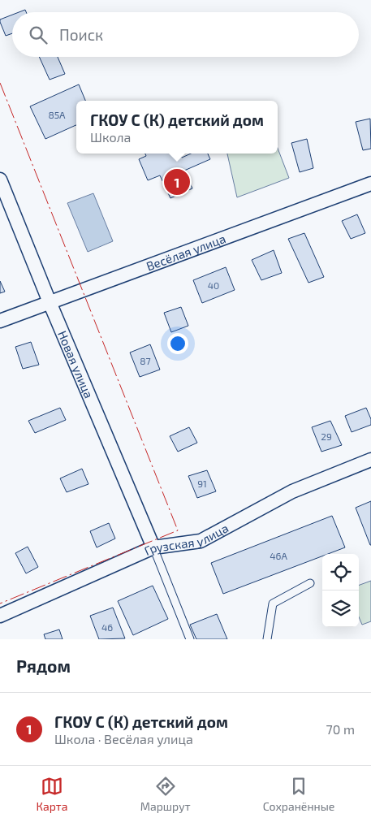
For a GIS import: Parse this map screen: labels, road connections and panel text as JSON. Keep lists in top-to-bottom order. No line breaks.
{"streets":{"street":["Весёлая улица","Новая улица","Грузская улица"]},"crossings":[["Весёлая улица","Новая улица"],["Новая улица","Грузская улица"]],"house_numbers":["85А","40","87","29","91","46А","46"],"page":{"search":"Поиск","popup":["ГКОУ С (К) детский дом","Школа"],"pins":"1","heading":"Рядом","list":[{"mark":"1","name":"ГКОУ С (К) детский дом","note":"Школа · Весёлая улица","value":"70 m"}],"nav":["Карта","Маршрут","Сохранённые"]}}
